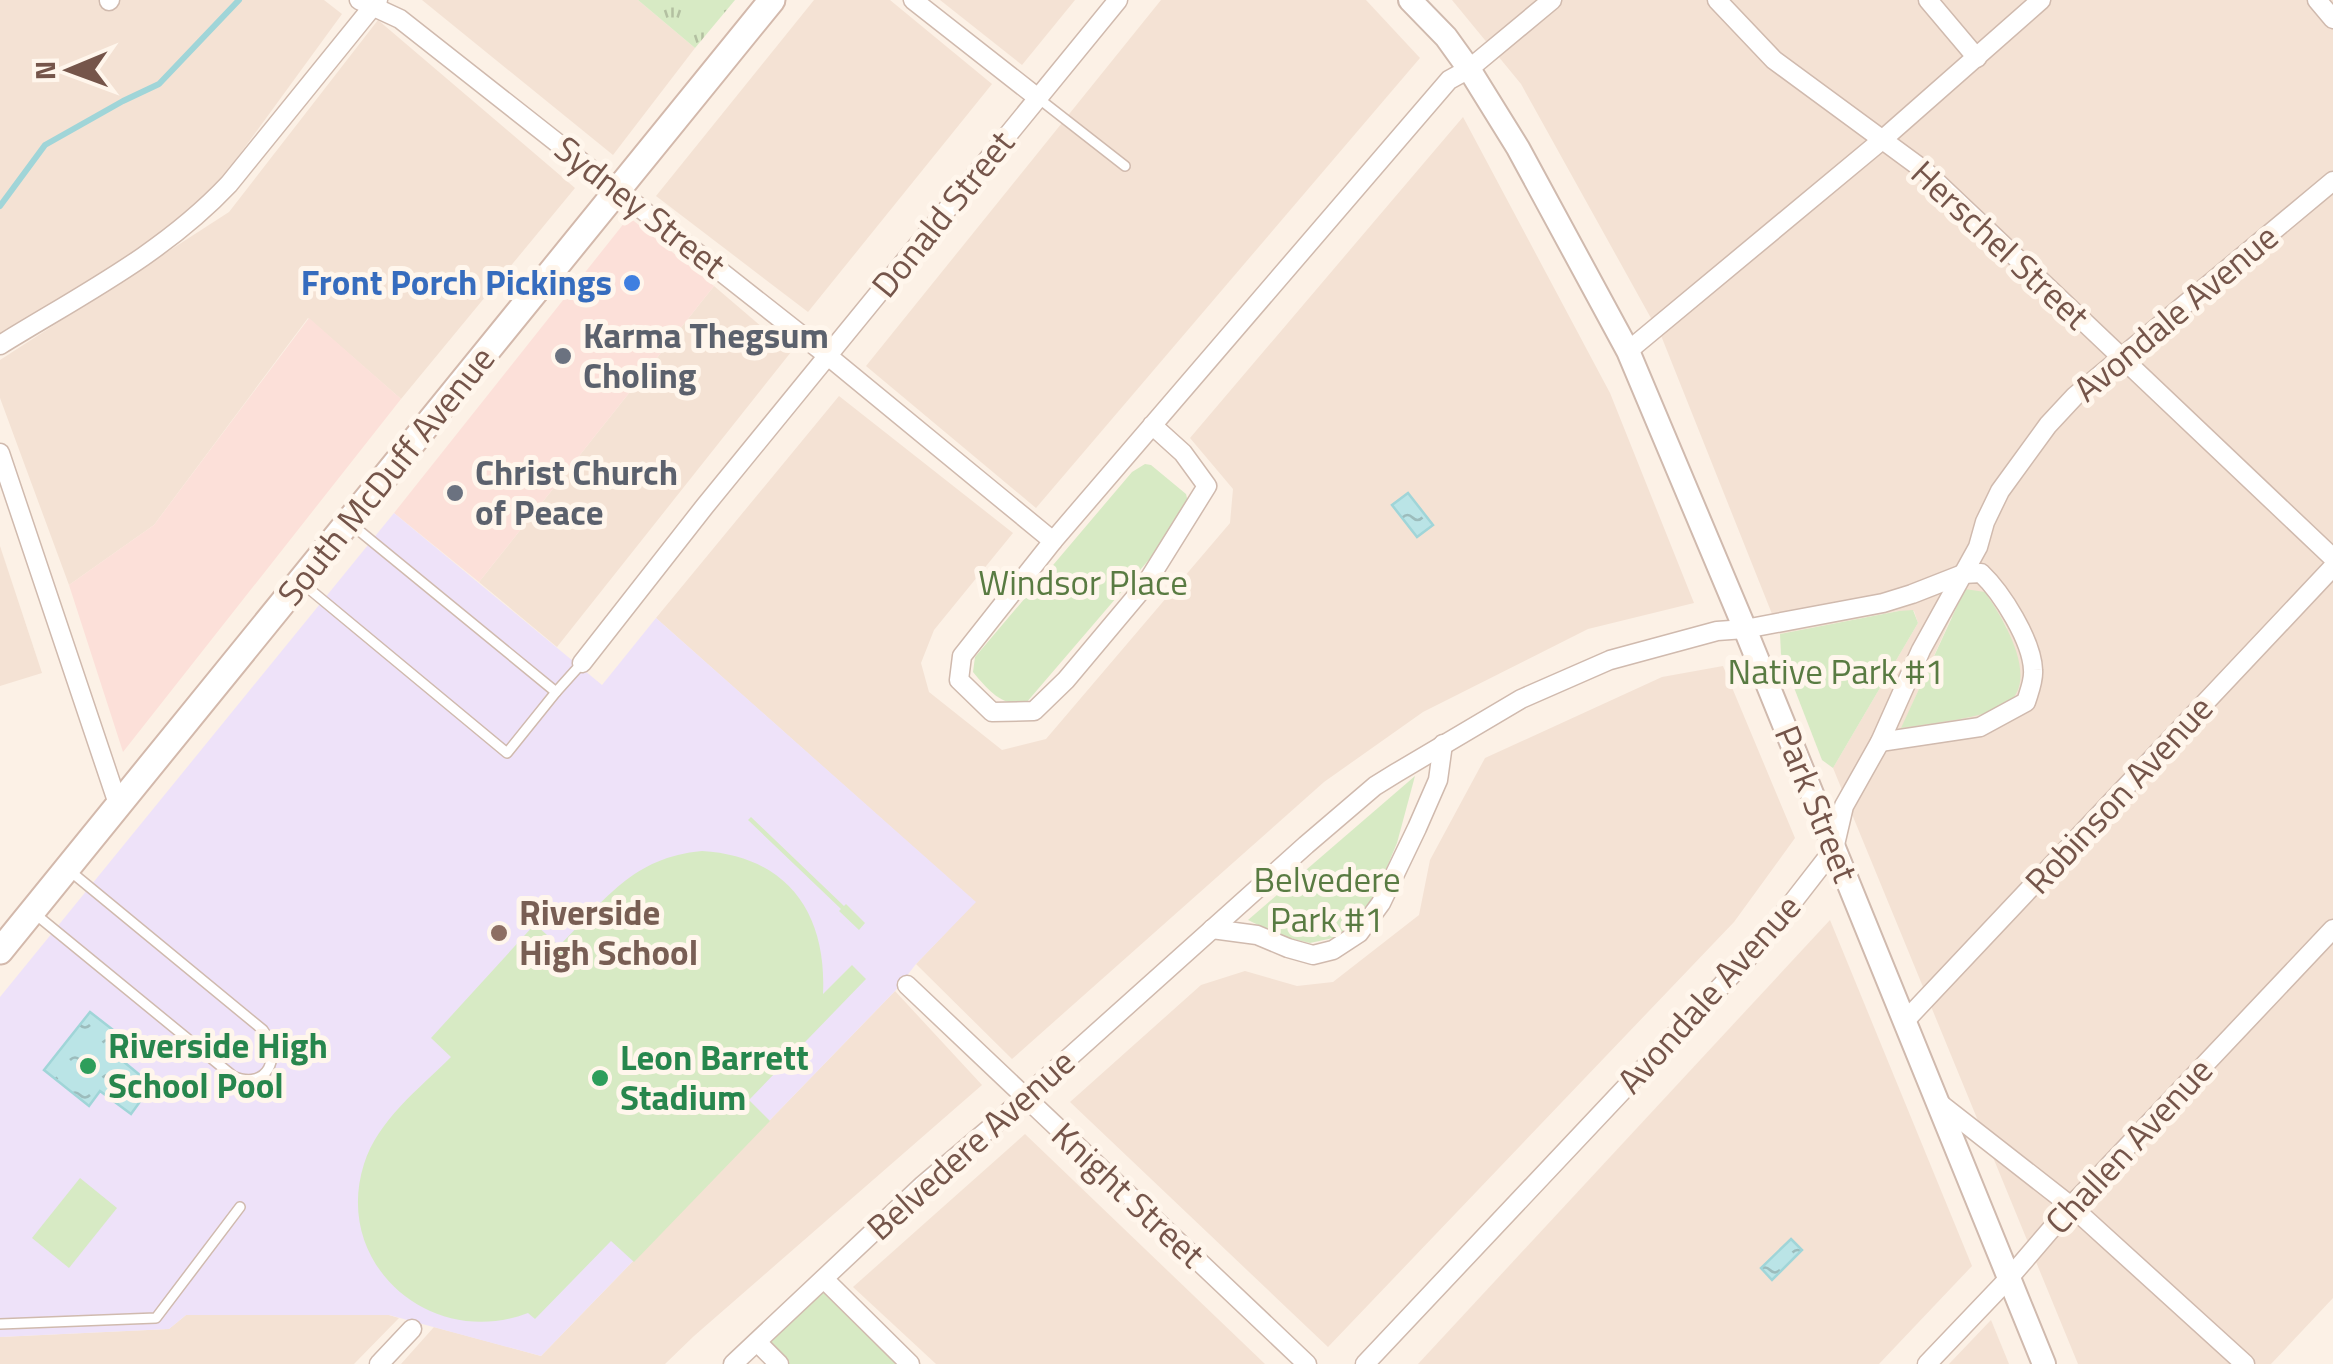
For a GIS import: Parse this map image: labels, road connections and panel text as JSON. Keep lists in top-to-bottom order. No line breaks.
{"streets":{"main road":["South McDuff Avenue"],"street":["Sydney Street","Donald Street","Herschel Street","Avondale Avenue","Robinson Avenue","Park Street","Belvedere Avenue","Challen Avenue","Knight Street"]},"crossings":[["Sydney Street","Donald Street"],["Sydney Street","South McDuff Avenue"],["Herschel Street","Avondale Avenue"],["Avondale Avenue","Park Street"],["Avondale Avenue","Belvedere Avenue"],["Robinson Avenue","Park Street"],["Park Street","Belvedere Avenue"],["Park Street","Challen Avenue"],["Belvedere Avenue","Knight Street"]],"parks":["Windsor Place","Native Park #1","Belvedere Park #1"],"places":["Front Porch Pickings","Karma Thegsum Choling","Christ Church of Peace","Riverside High School","Riverside High School Pool","Leon Barrett Stadium"],"north":"left"}
